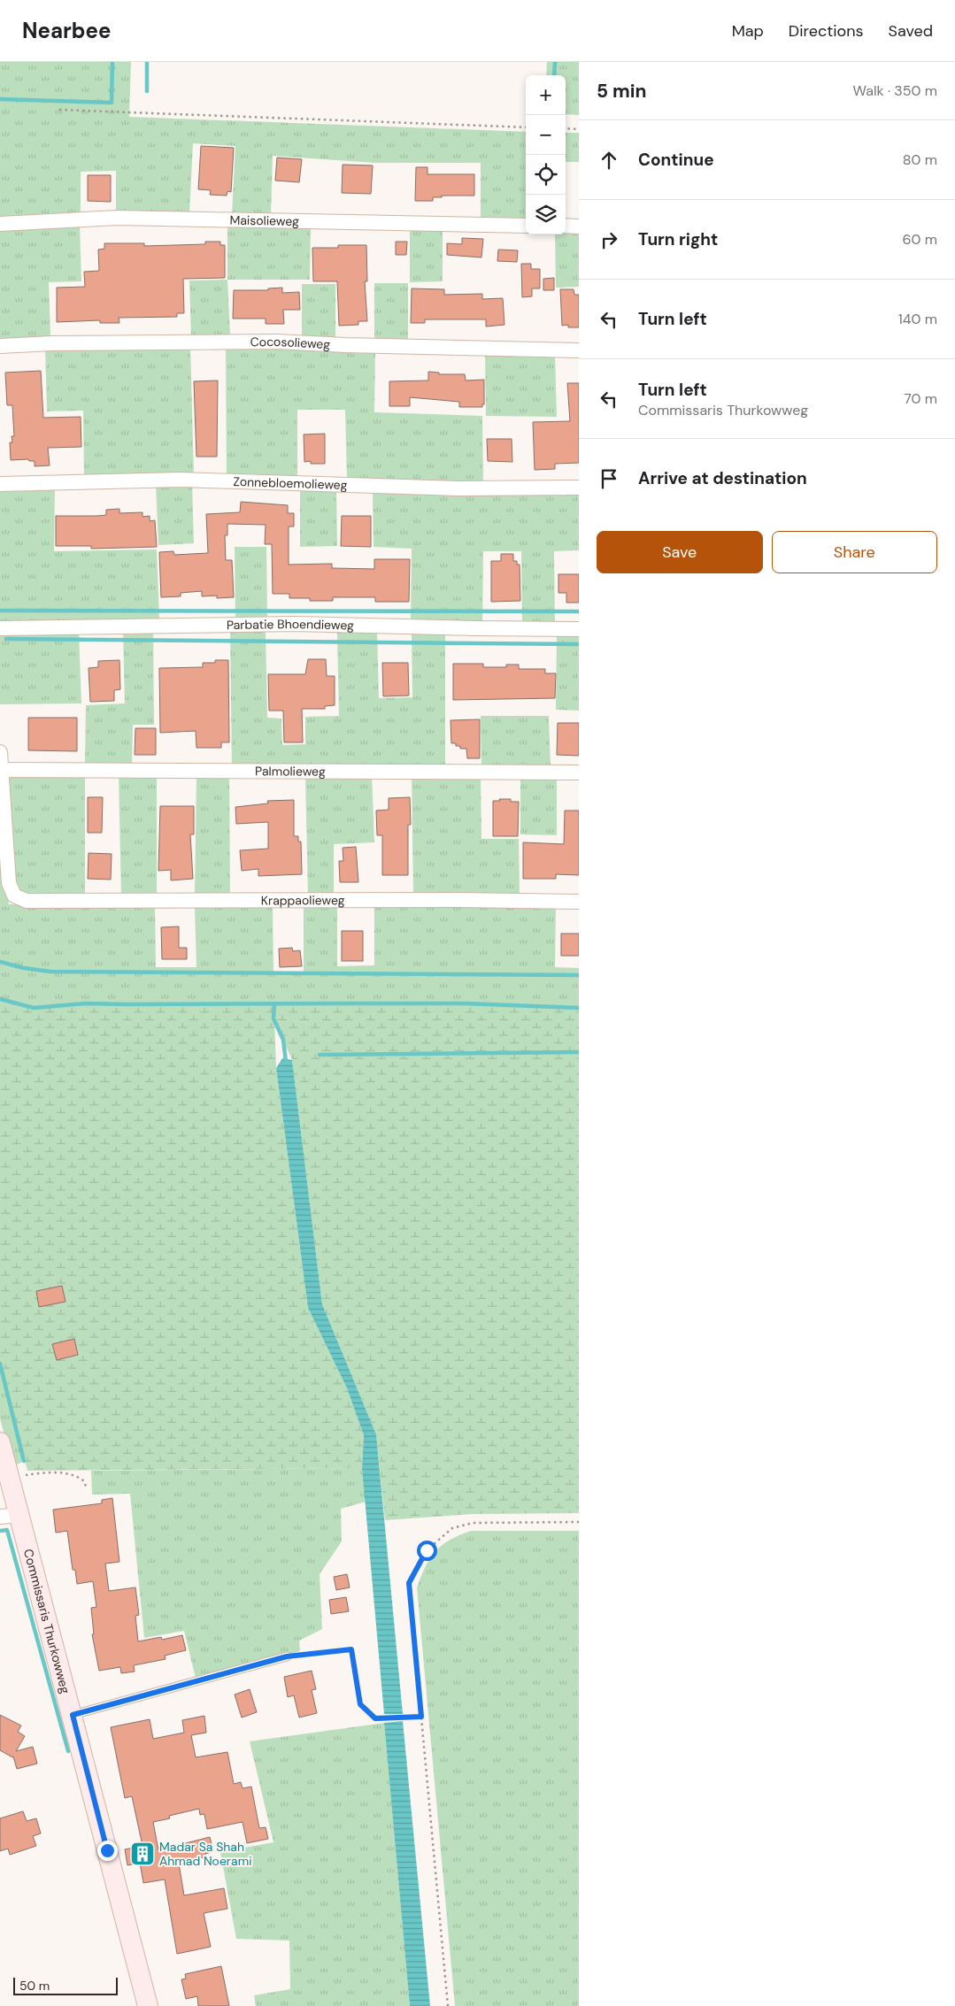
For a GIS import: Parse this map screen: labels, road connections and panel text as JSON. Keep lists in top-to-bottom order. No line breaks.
{"streets":{"main road":["Commissaris Thurkowweg"],"street":["Maisolieweg","Cocosolieweg","Zonnebloemolieweg","Parbatie Bhoendieweg","Palmolieweg","Krappaolieweg"]},"crossings":[["Palmolieweg","Krappaolieweg"]],"places":{"building":["Madar Sa Shah Ahmad Noerami"]},"scale_bar":"50 m","page":{"header":"Nearbee","nav":["Map","Directions","Saved"],"heading":["5 min","Walk · 350 m"],"map_buttons":["+","−"],"list":[["Continue","80 m"],["Turn right","60 m"],["Turn left","140 m"],["Turn left","Commissaris Thurkowweg","70 m"],"Arrive at destination"],"buttons":["Save","Share"],"scale":"50 m"}}
